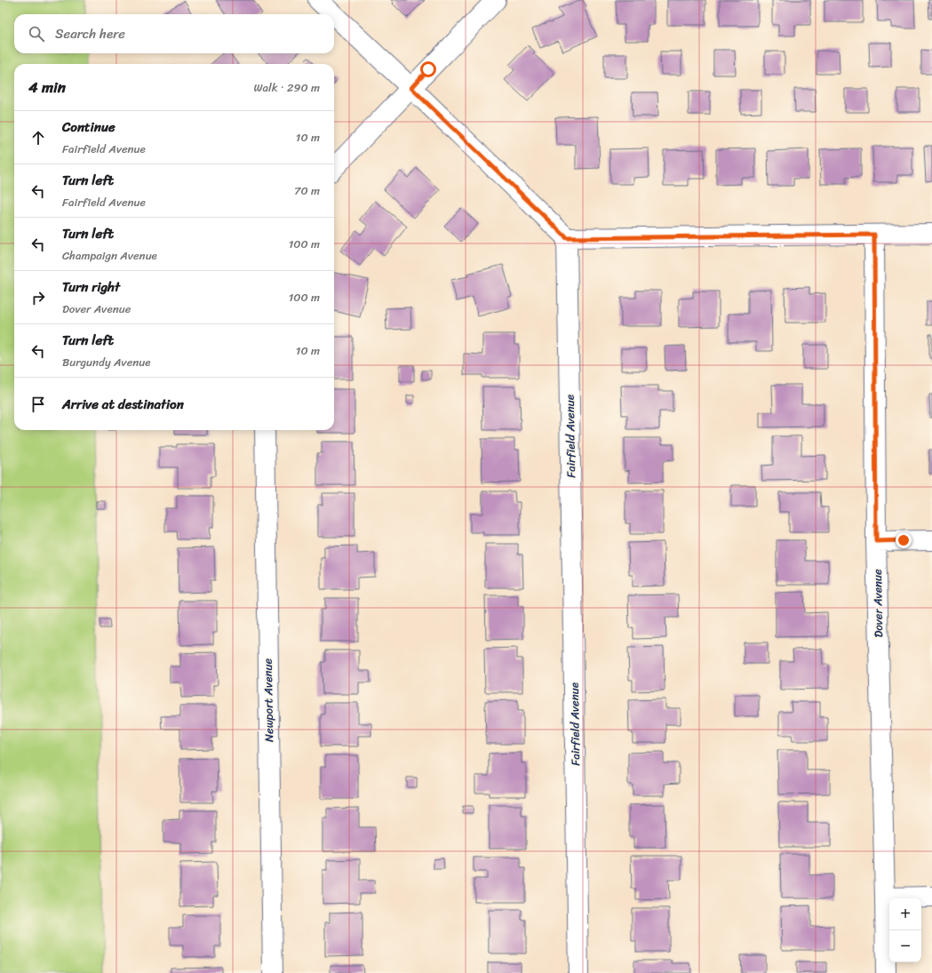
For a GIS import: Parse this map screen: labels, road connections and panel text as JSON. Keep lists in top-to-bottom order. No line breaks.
{"streets":{"street":["Fairfield Avenue","Dover Avenue","Newport Avenue"]},"page":{"search":"Search here","heading":["4 min","Walk · 290 m"],"list":[["Continue","Fairfield Avenue","10 m"],["Turn left","Fairfield Avenue","70 m"],["Turn left","Champaign Avenue","100 m"],["Turn right","Dover Avenue","100 m"],["Turn left","Burgundy Avenue","10 m"],"Arrive at destination"],"map_buttons":["+","−"]}}
